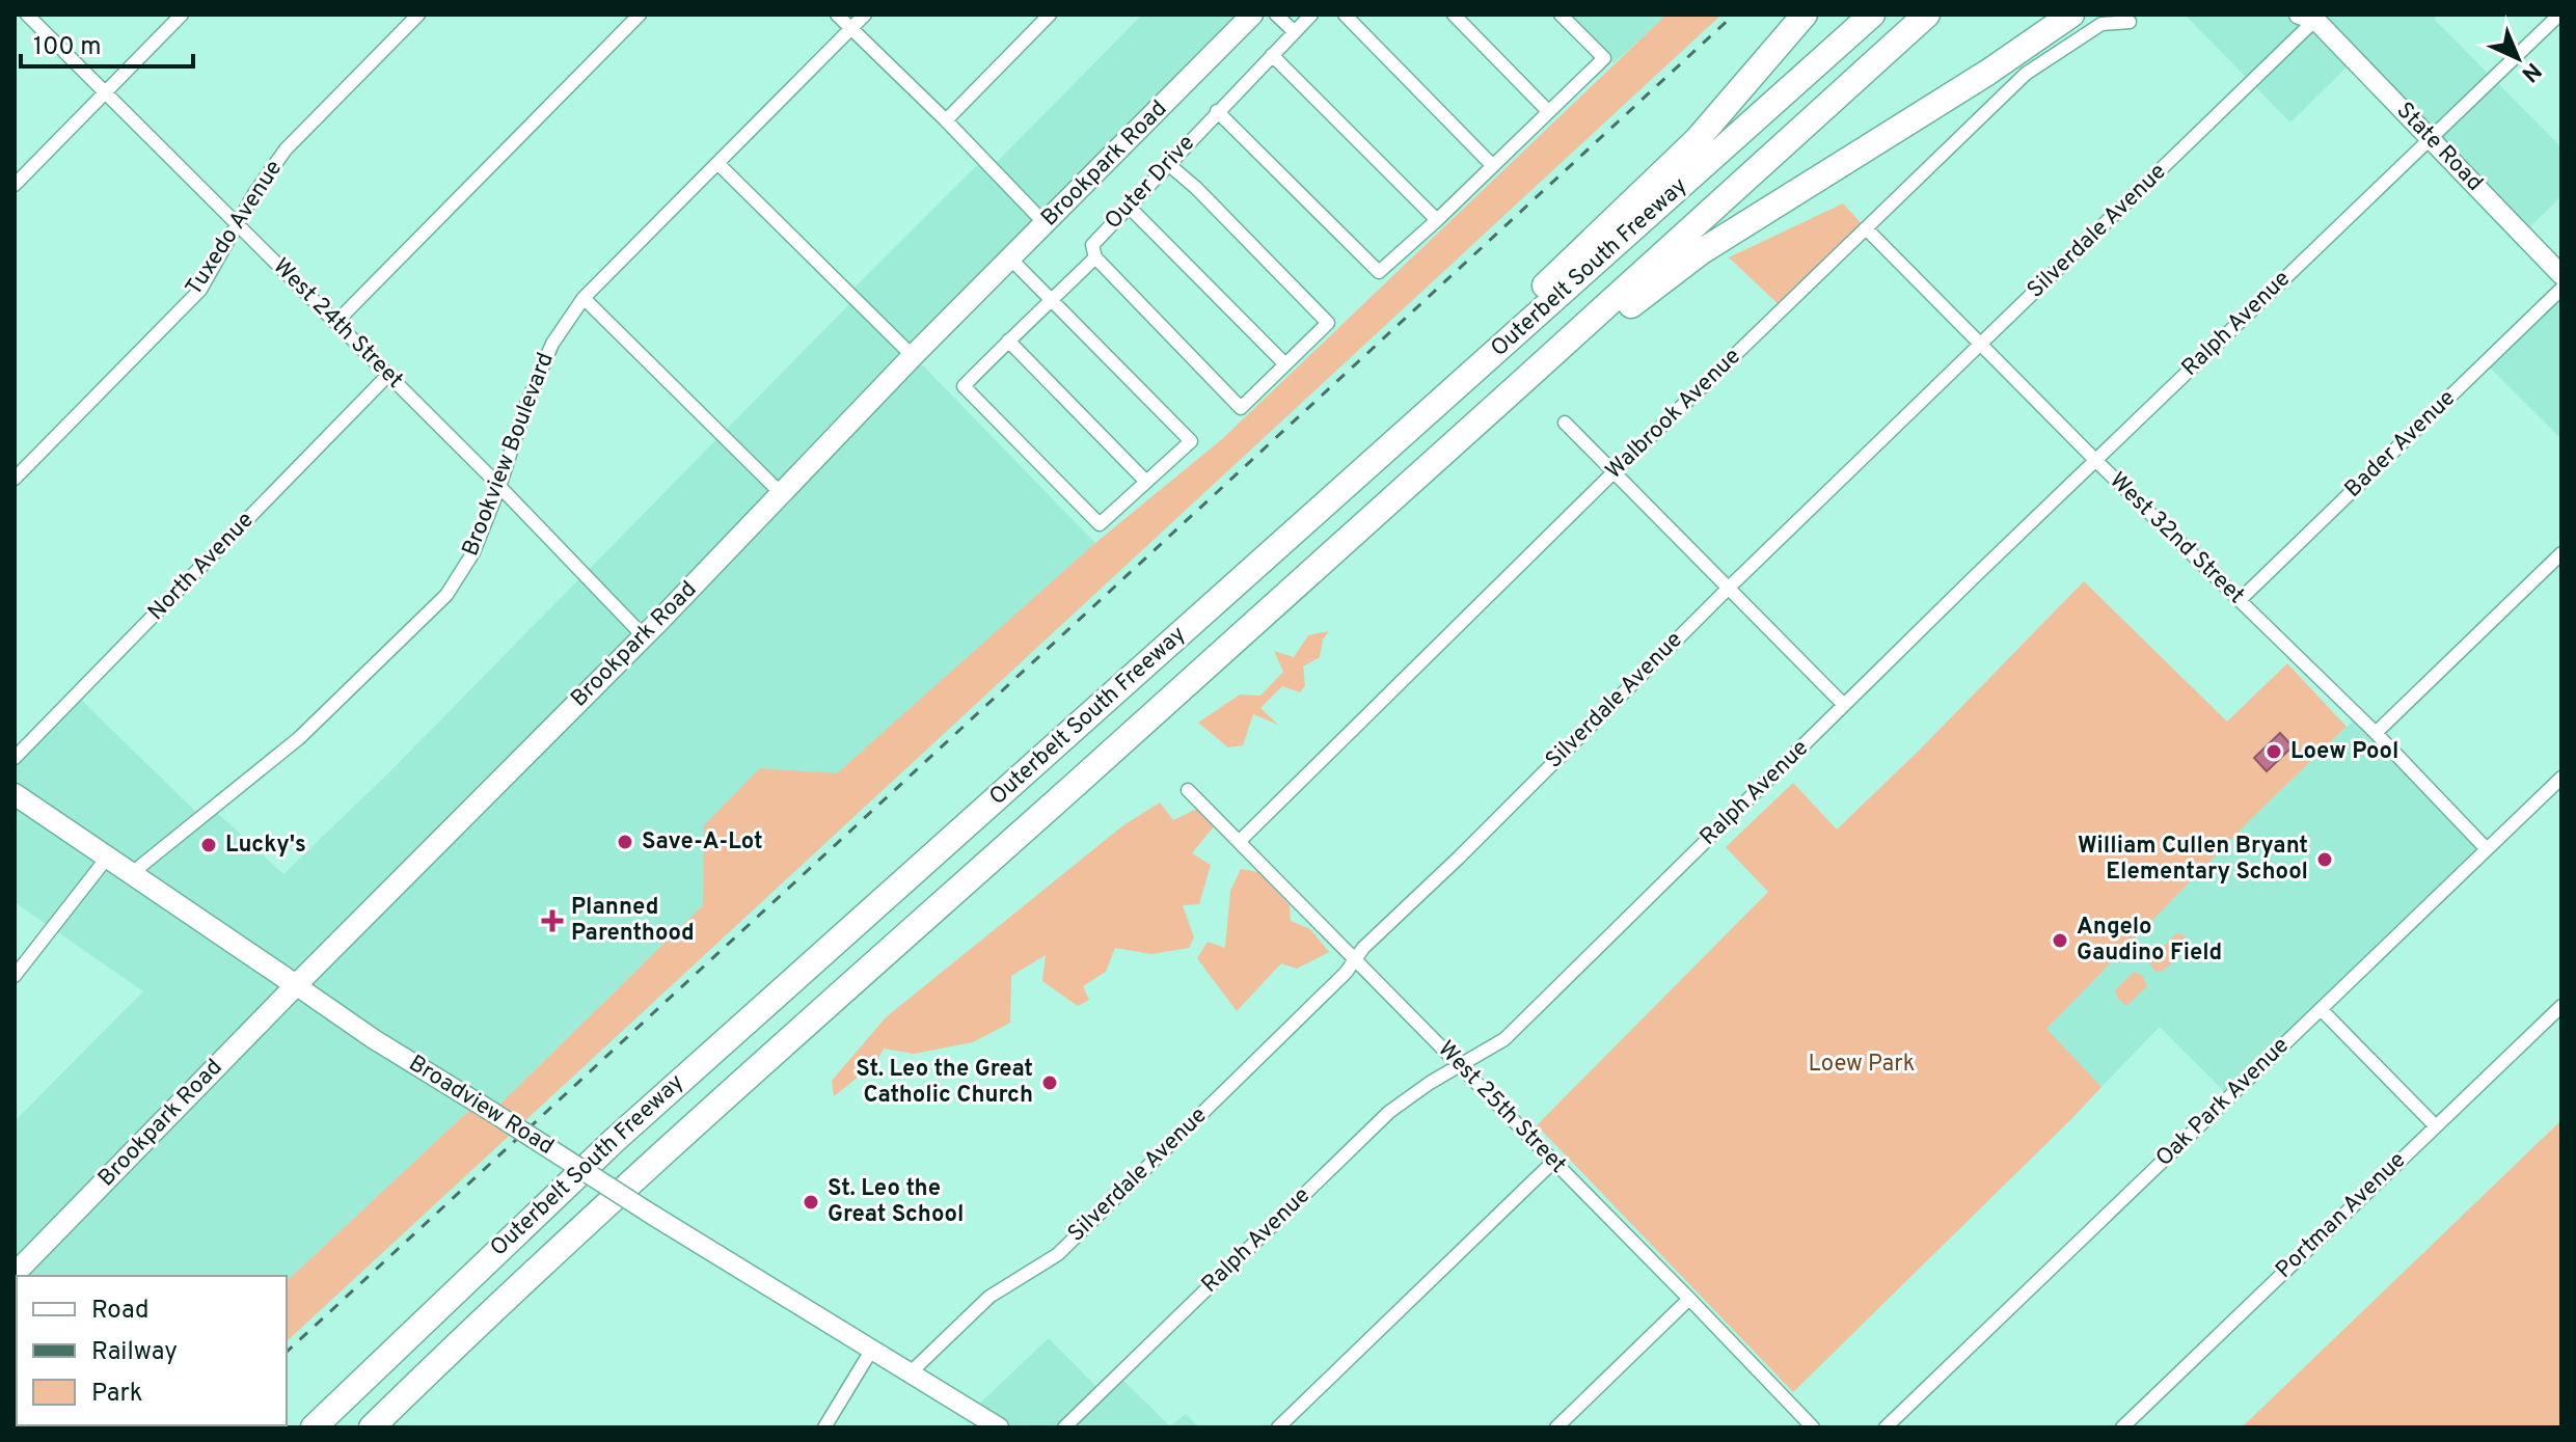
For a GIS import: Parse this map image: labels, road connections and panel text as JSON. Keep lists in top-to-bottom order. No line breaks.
{"streets":{"highway":["Outerbelt South Freeway"],"main road":["State Road","Brookpark Road","Broadview Road"],"street":["Outer Drive","Tuxedo Avenue","Silverdale Avenue","West 24th Street","Ralph Avenue","Walbrook Avenue","Bader Avenue","Brookview Boulevard","West 32nd Street","North Avenue","Oak Park Avenue","West 25th Street","Portman Avenue"]},"crossings":[["State Road","Silverdale Avenue"],["State Road","Ralph Avenue"],["Brookpark Road","West 24th Street"],["Brookpark Road","Broadview Road"],["Tuxedo Avenue","West 24th Street"],["Silverdale Avenue","West 32nd Street"],["Silverdale Avenue","Broadview Road"],["Silverdale Avenue","West 25th Street"],["West 24th Street","Brookview Boulevard"],["West 24th Street","North Avenue"],["Ralph Avenue","West 32nd Street"],["Ralph Avenue","West 25th Street"],["Walbrook Avenue","West 32nd Street"],["Walbrook Avenue","West 25th Street"],["Bader Avenue","West 32nd Street"],["Brookview Boulevard","Broadview Road"],["West 32nd Street","Oak Park Avenue"]],"parks":["Loew Park"],"places":{"other":["Loew Pool","Save-A-Lot","Lucky's","William Cullen Bryant Elementary School","Angelo Gaudino Field","St. Leo the Great Catholic Church","St. Leo the Great School"],"health":["Planned Parenthood"]},"legend":["Road","Railway","Park"],"scale_bar":"100 m","north":"bottom right"}
